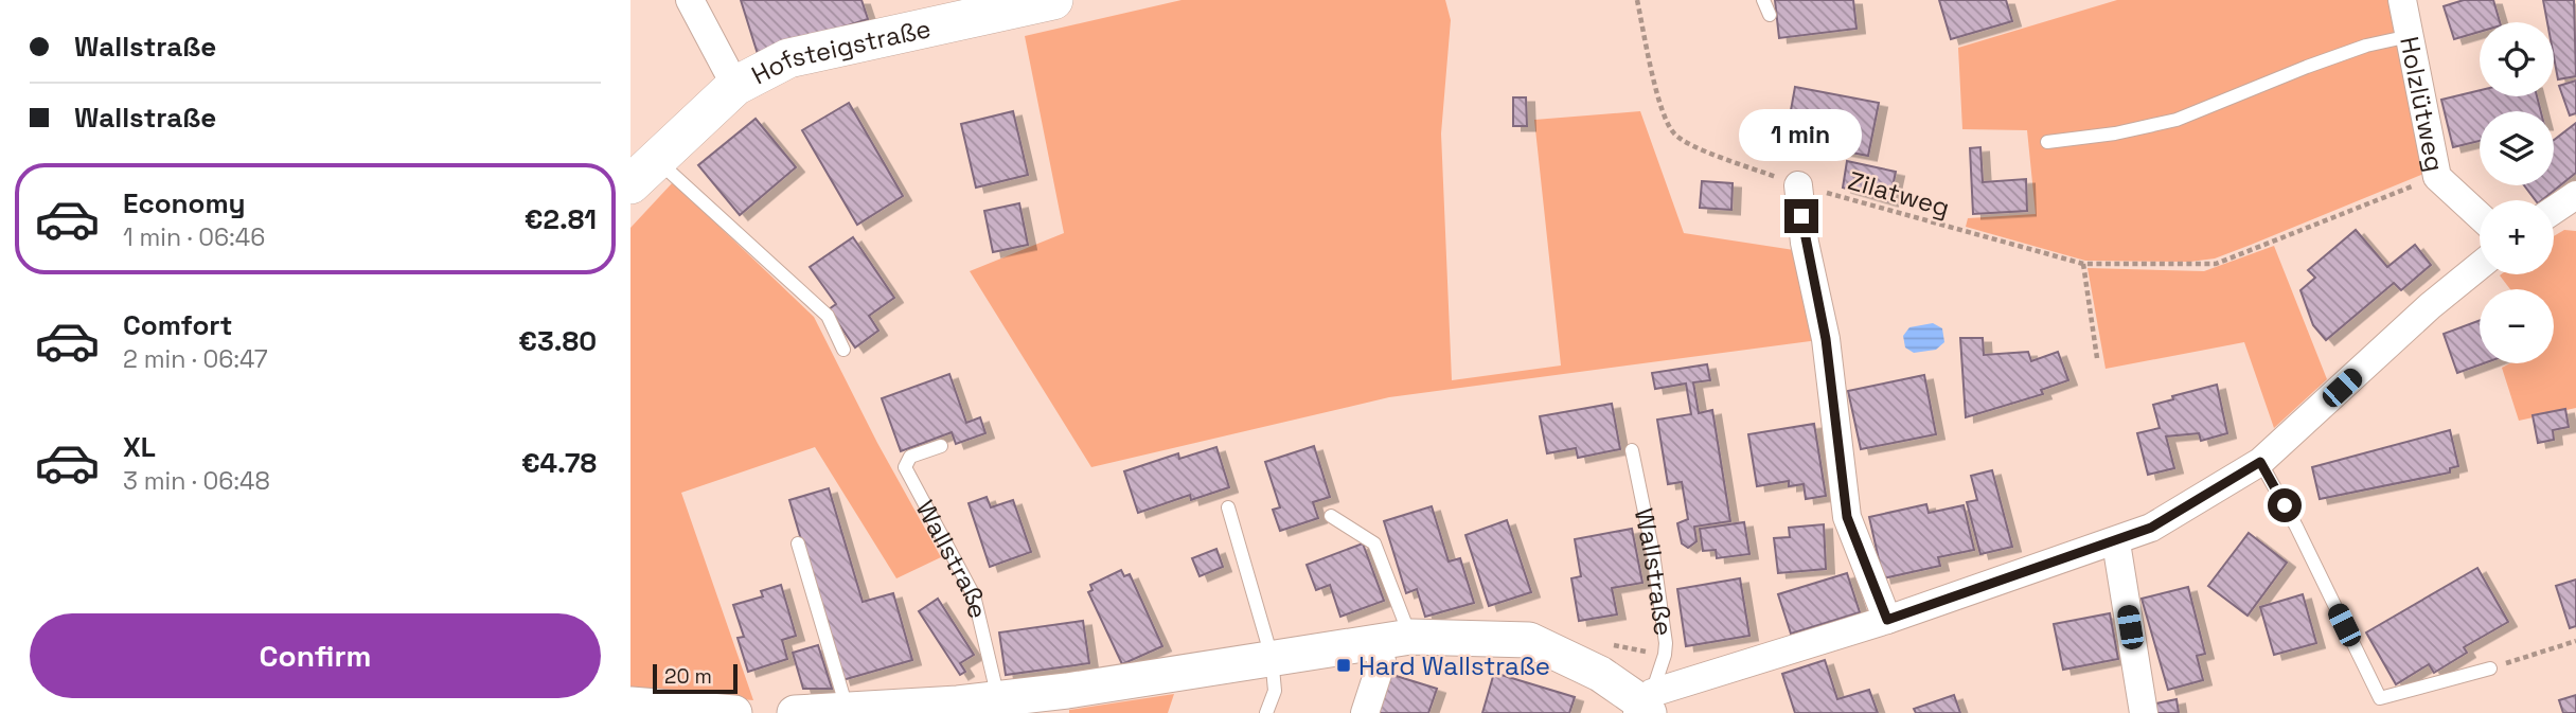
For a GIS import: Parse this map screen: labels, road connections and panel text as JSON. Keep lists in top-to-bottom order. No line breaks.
{"streets":{"main road":["Hofsteigstraße"],"street":["Holzlütweg"],"lane":["Wallstraße"],"path":["Zilatweg"]},"crossings":[["Holzlütweg","Zilatweg"]],"places":{"transit":["Hard Wallstraße"]},"scale_bar":"20 m","page":{"banner":["Wallstraße","Wallstraße"],"map_buttons":["+","−"],"bubble":"1 min","list":[{"name":"Economy","note":"1 min · 06:46","value":"€2.81"},{"name":"Comfort","note":"2 min · 06:47","value":"€3.80"},{"name":"XL","note":"3 min · 06:48","value":"€4.78"}],"buttons":"Confirm","scale":"20 m"}}
